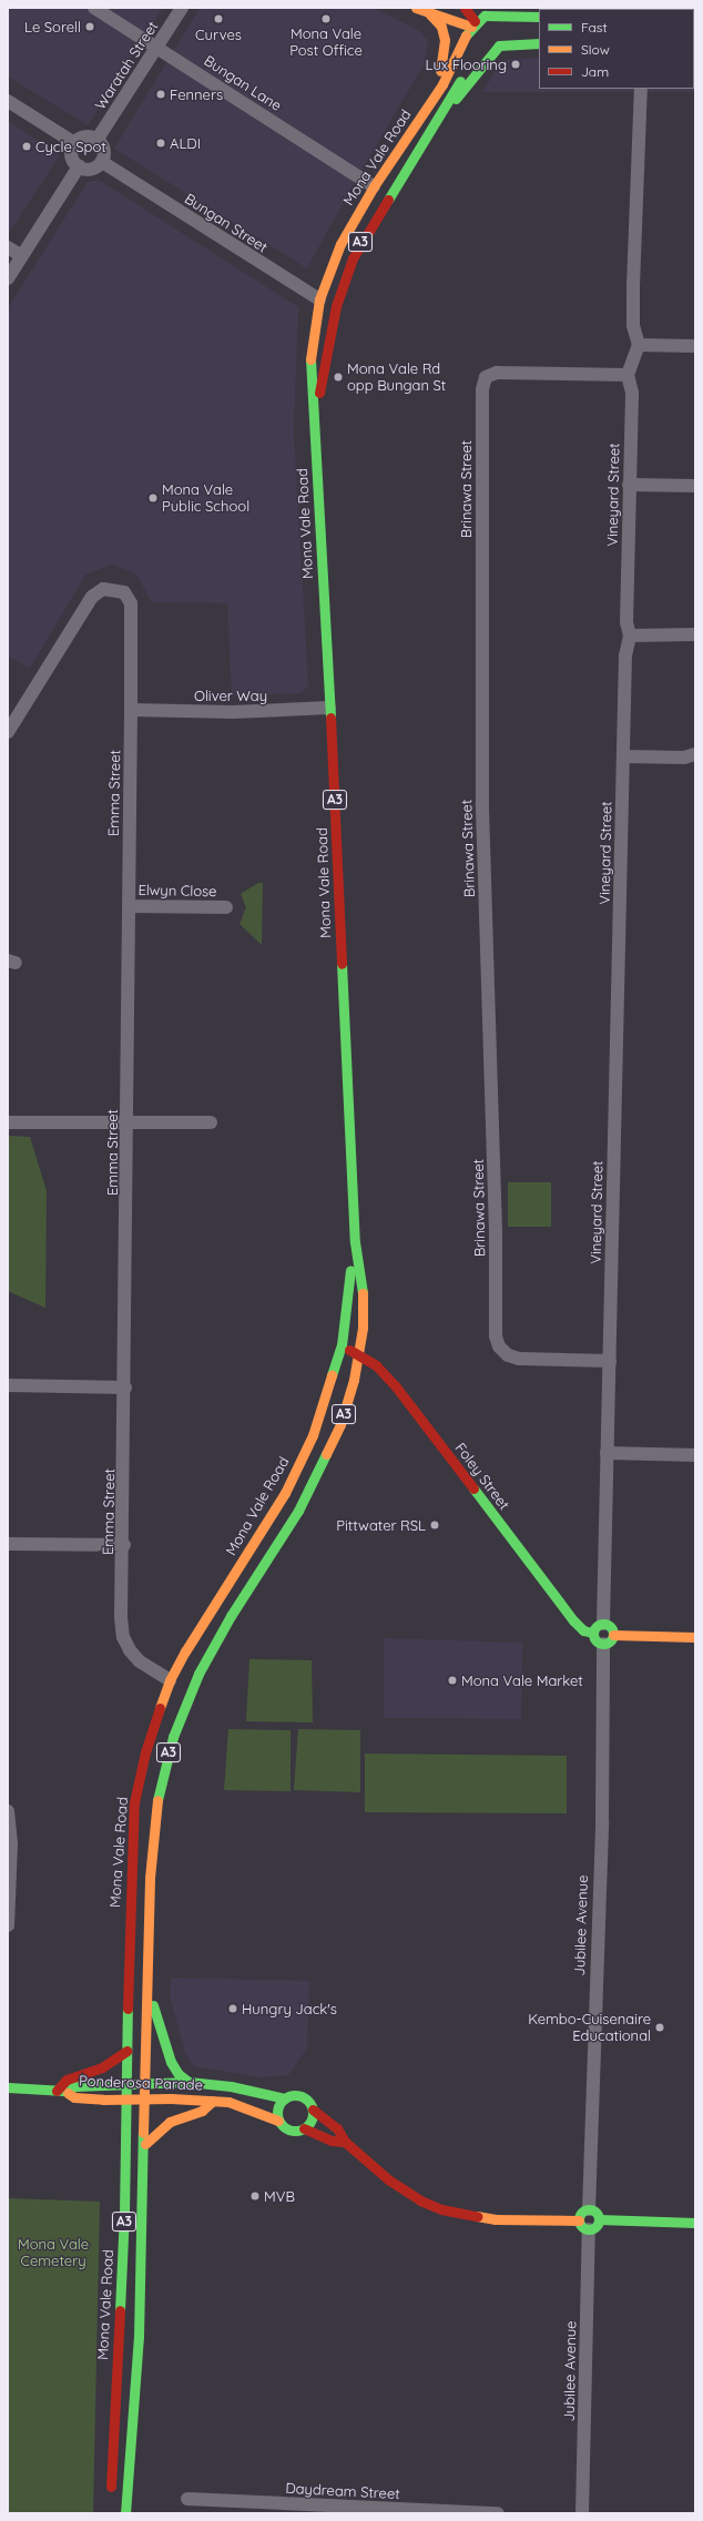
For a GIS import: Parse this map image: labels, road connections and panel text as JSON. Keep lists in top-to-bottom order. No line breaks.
{"streets":{"main road":["Mona Vale Road","Bungan Street","A3","Foley Street","Ponderosa Parade"],"street":["Waratah Street","Bungan Lane","Brinawa Street","Vineyard Street","Oliver Way","Emma Street","Elwyn Close","Jubilee Avenue","Daydream Street"]},"crossings":[["Waratah Street","Bungan Lane"],["Waratah Street","Bungan Street"],["Bungan Lane","Mona Vale Road"],["Mona Vale Road","Bungan Street"],["Mona Vale Road","A3"],["Mona Vale Road","Oliver Way"],["Mona Vale Road","Emma Street"],["Mona Vale Road","Foley Street"],["Mona Vale Road","Ponderosa Parade"],["Brinawa Street","Vineyard Street"],["Vineyard Street","Foley Street"],["Vineyard Street","Jubilee Avenue"],["Oliver Way","Emma Street"],["Emma Street","Elwyn Close"],["Foley Street","Jubilee Avenue"]],"parks":["Mona Vale Cemetery"],"places":["Curves","Mona Vale Post Office","Le Sorell","Lux Flooring","Fenners","ALDI","Cycle Spot","Mona Vale Rd opp Bungan St","Mona Vale Public School","Pittwater RSL","Mona Vale Market","Hungry Jack's","Kembo-Cuisenaire Educational","MVB"],"legend":["Fast","Slow","Jam"]}
